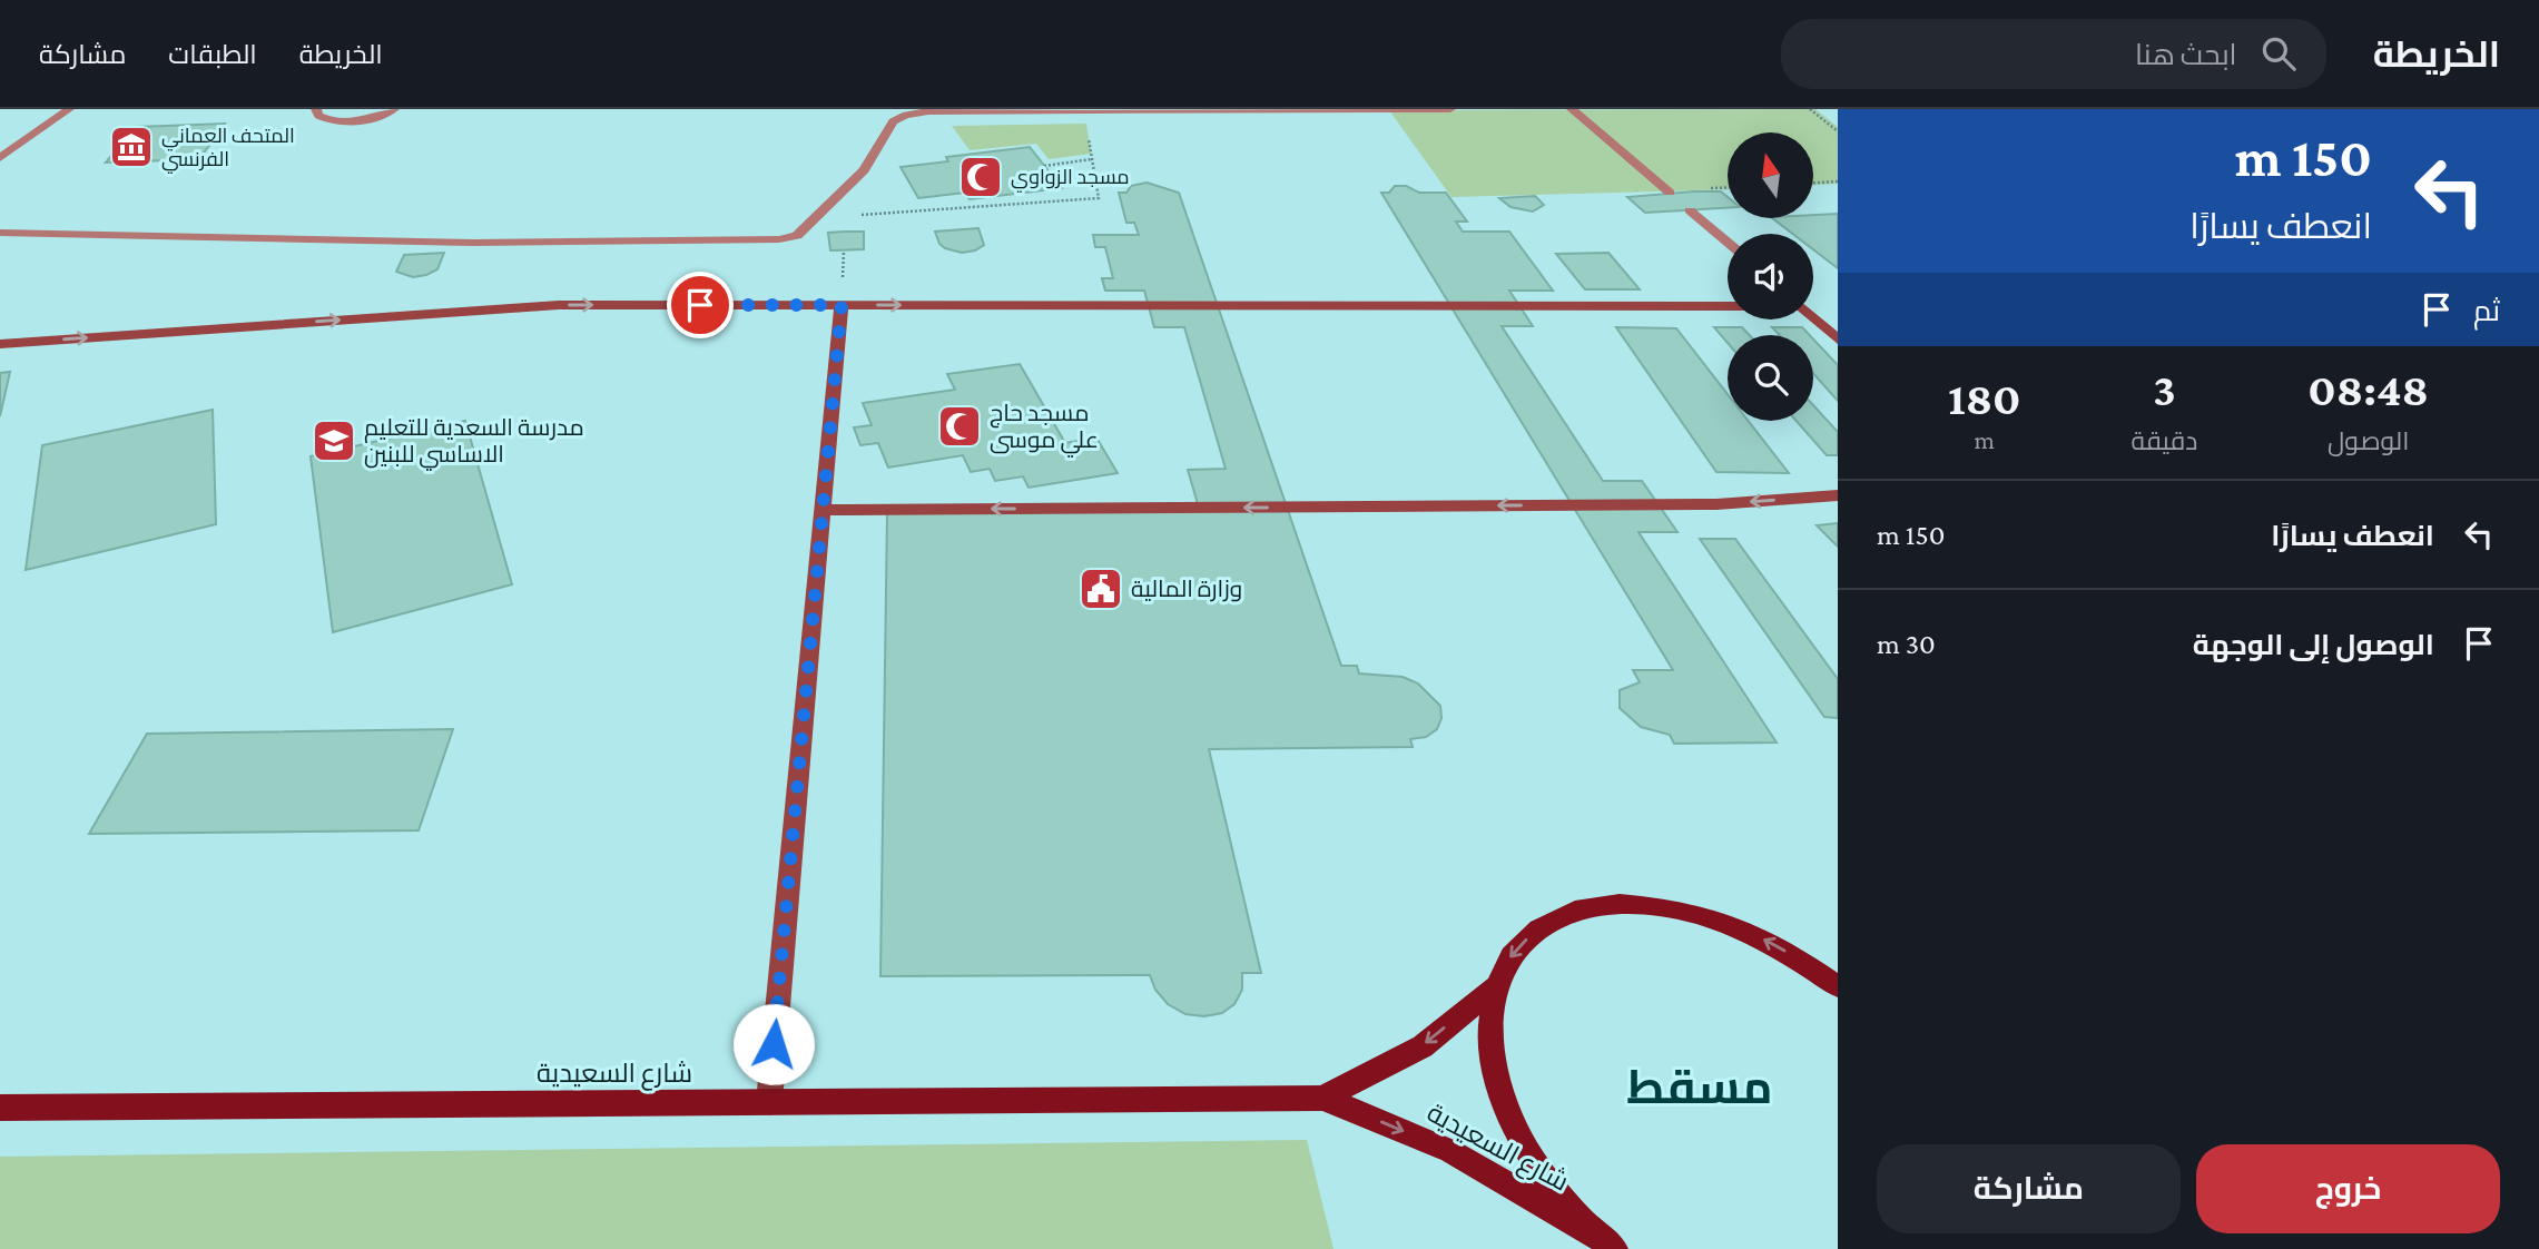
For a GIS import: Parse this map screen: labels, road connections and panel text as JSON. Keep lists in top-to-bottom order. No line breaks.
{"streets":{"main road":["شارع السعيدية"]},"districts":["مسقط"],"places":{"museum":["المتحف العماني الفرنسي"],"mosque":["مسجد الزواوي","مسجد حاج علي موسى"],"school or university":["مدرسة السعدية للتعليم الاساسي للبنين"],"public building":["وزارة المالية"]},"north":"top","page":{"header":"الخريطة","search":"ابحث هنا","nav":["الخريطة","الطبقات","مشاركة"],"turn":["150 m","انعطف يسارًا"],"then":"ثم","eta":["08:48","الوصول","3","دقيقة","180","m"],"list":[{"name":"انعطف يسارًا","value":"150 m"},{"name":"الوصول إلى الوجهة","value":"30 m"}],"buttons":["خروج","مشاركة"]}}
